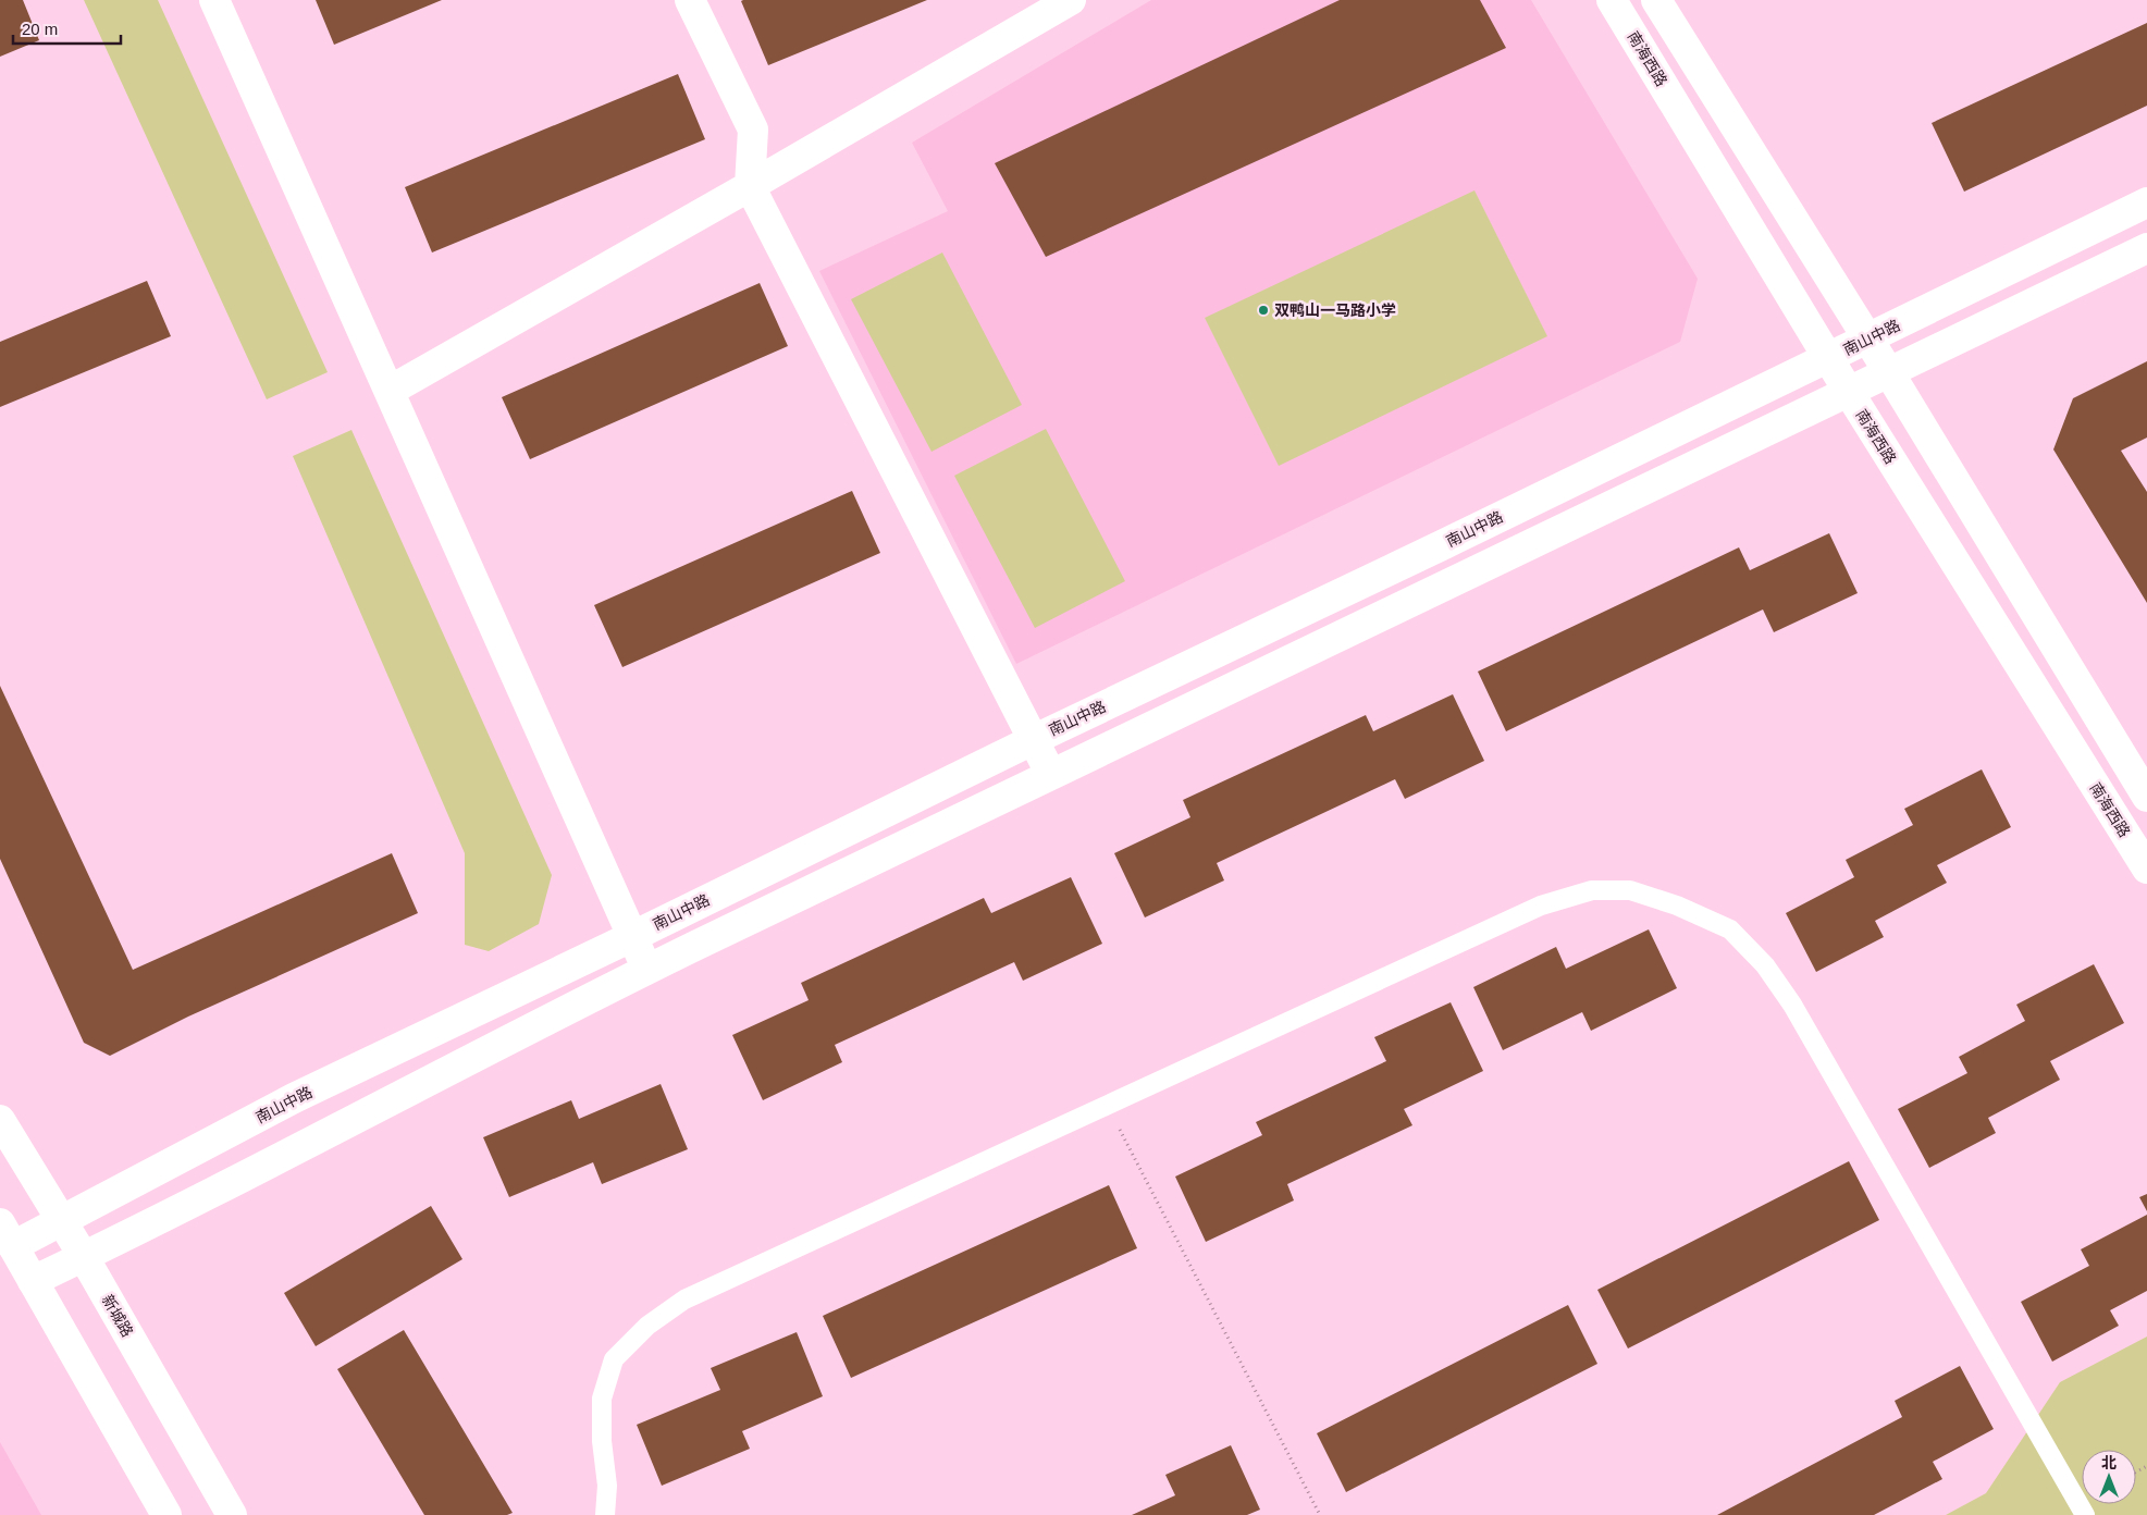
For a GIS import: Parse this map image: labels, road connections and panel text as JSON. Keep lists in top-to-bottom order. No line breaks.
{"streets":{"street":["南海西路","南山中路","新城路"]},"crossings":[["南海西路","南山中路"],["南山中路","新城路"]],"places":["双鸭山一马路小学"],"scale_bar":"20 m","north":"top"}
